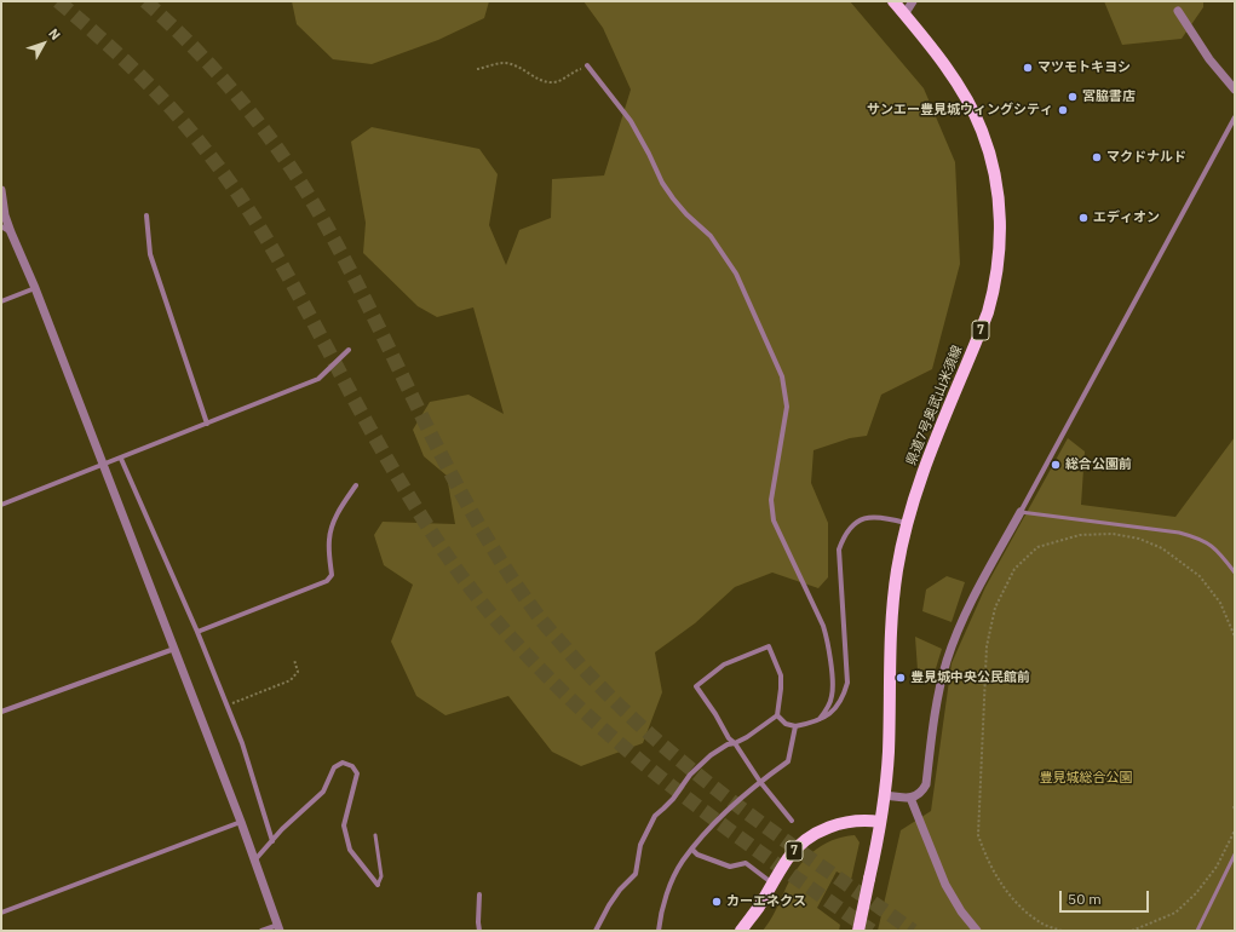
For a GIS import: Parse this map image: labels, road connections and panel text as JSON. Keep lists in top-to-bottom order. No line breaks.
{"streets":{"main road":["7","県道7号奥武山米須線"]},"crossings":[["7","県道7号奥武山米須線"]],"parks":["豊見城総合公園"],"places":["マツモトキヨシ","宮脇書店","サンエー豊見城ウィングシティ","マクドナルド","エディオン","総合公園前","豊見城中央公民館前","カーエネクス"],"scale_bar":"50 m","north":"top right"}
